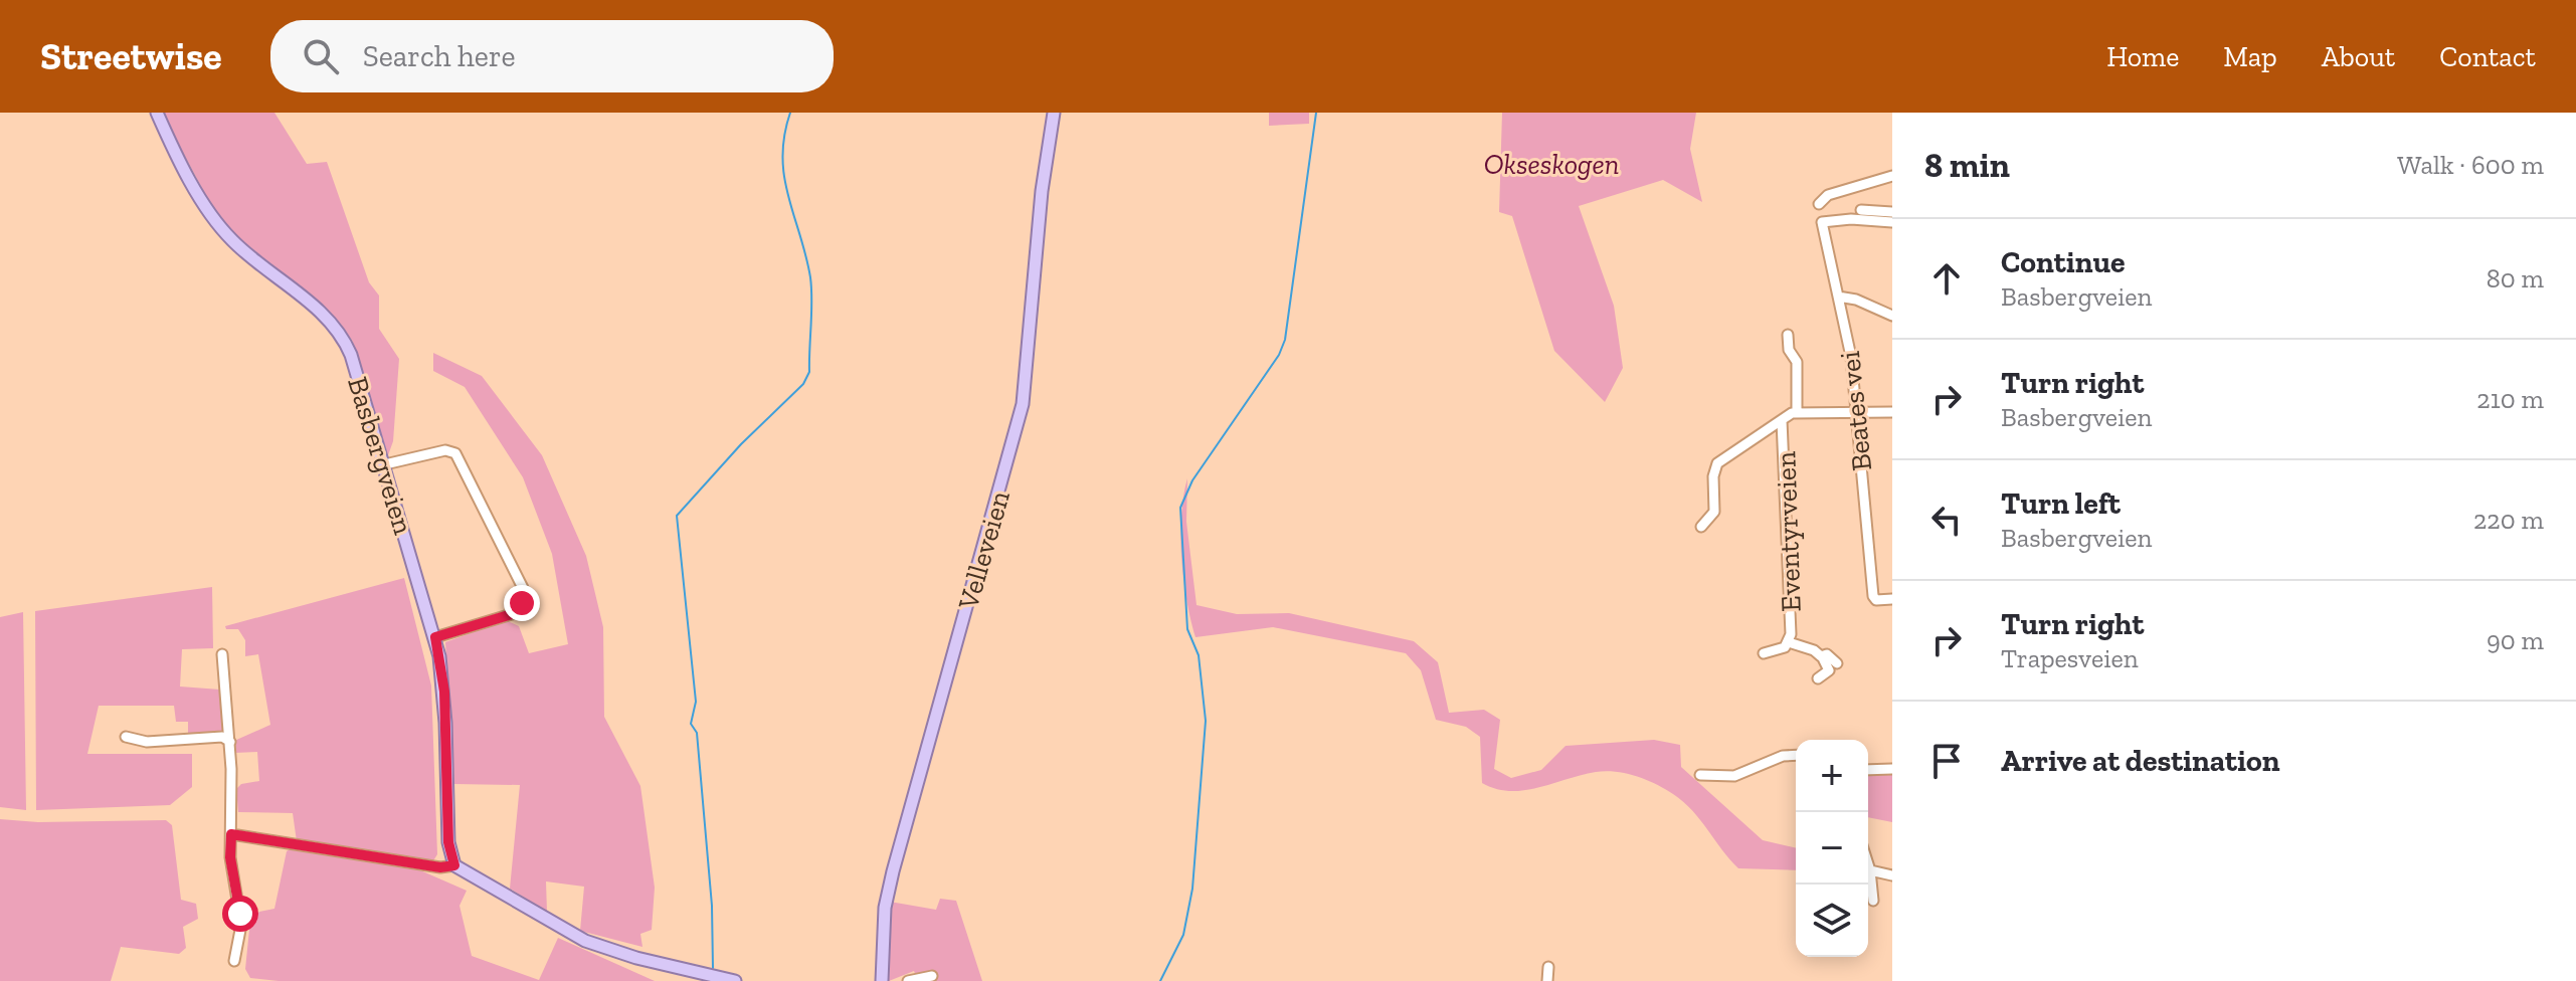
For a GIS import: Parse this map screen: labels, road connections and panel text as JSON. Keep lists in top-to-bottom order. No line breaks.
{"streets":{"main road":["Basbergveien","Velleveien"],"street":["Beates vei","Eventyrveien"]},"parks":["Okseskogen"],"page":{"header":"Streetwise","search":"Search here","nav":["Home","Map","About","Contact"],"heading":["8 min","Walk · 600 m"],"list":[["Continue","Basbergveien","80 m"],["Turn right","Basbergveien","210 m"],["Turn left","Basbergveien","220 m"],["Turn right","Trapesveien","90 m"],"Arrive at destination"],"map_buttons":["+","−"]}}
